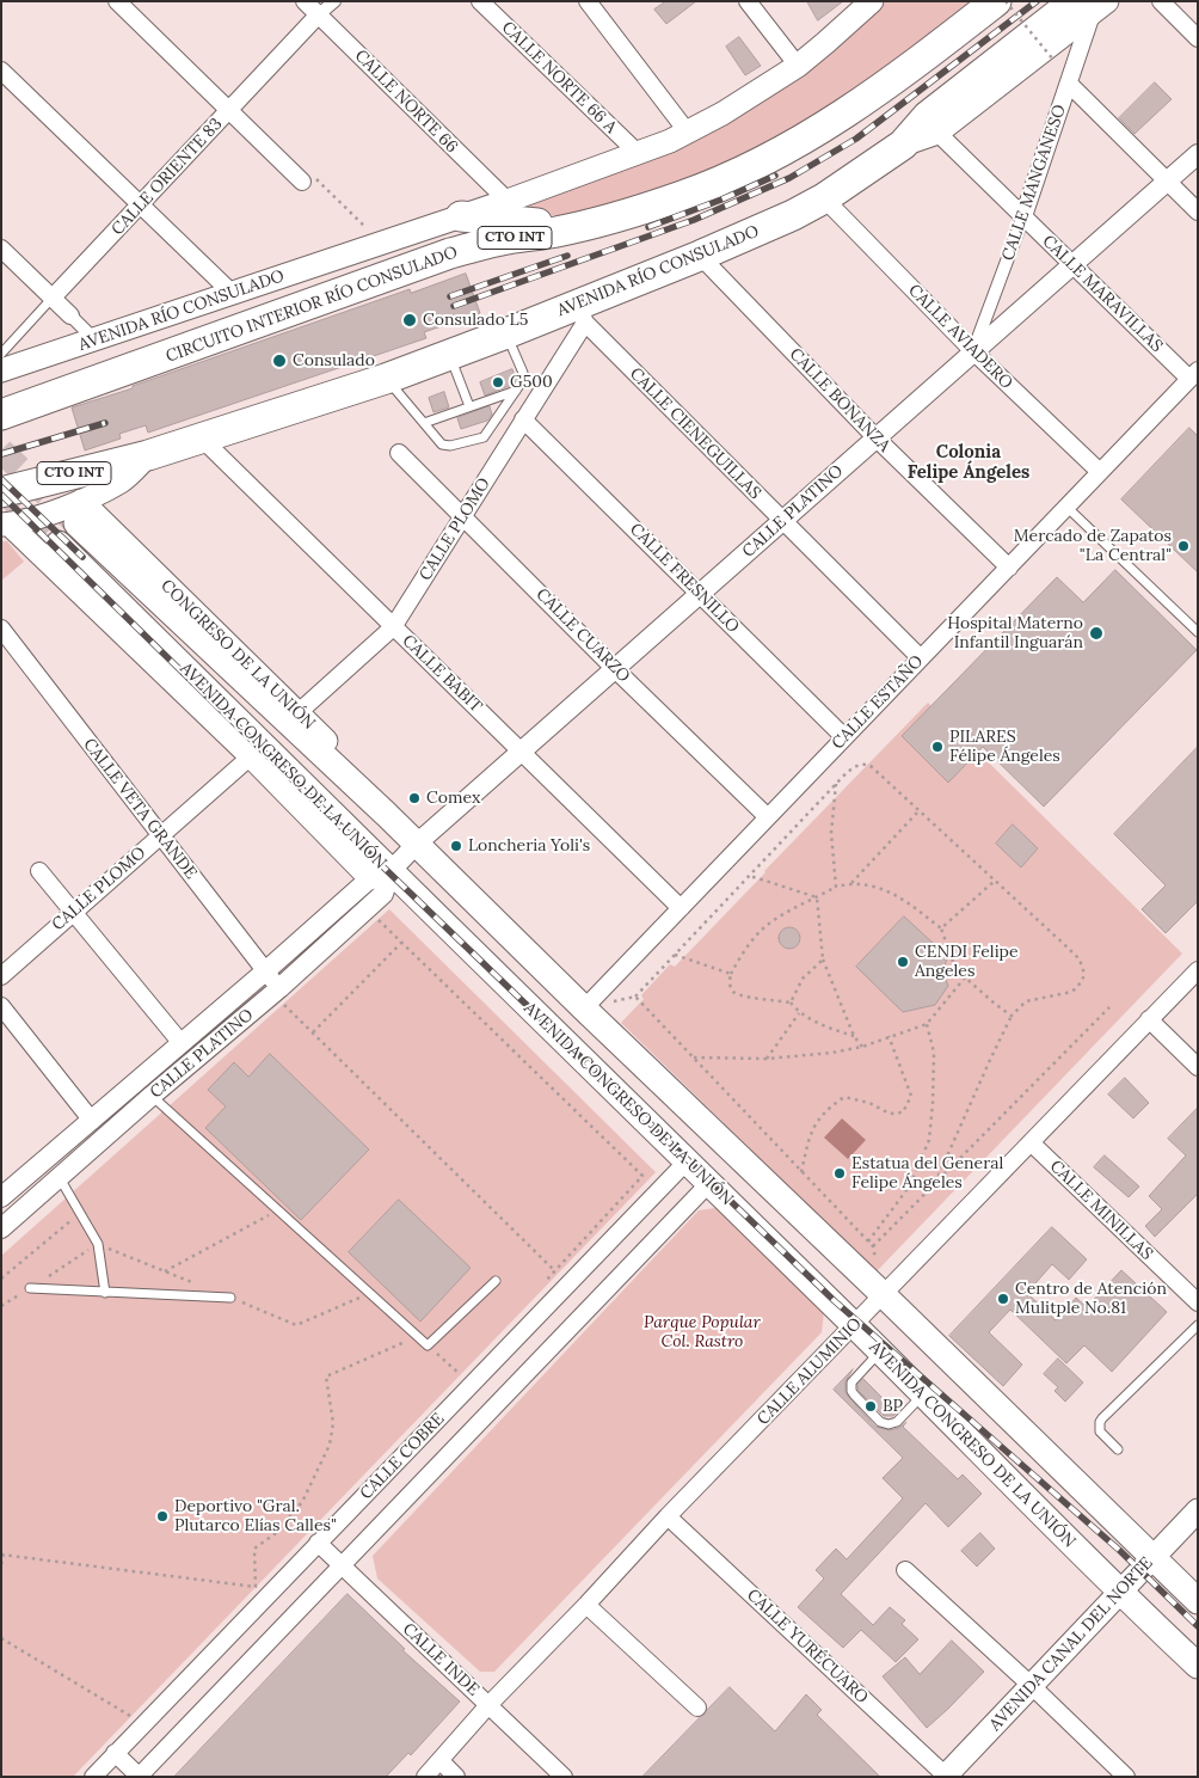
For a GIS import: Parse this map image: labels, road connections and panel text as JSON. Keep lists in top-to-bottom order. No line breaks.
{"streets":{"highway":["CTO INT","AVENIDA RÍO CONSULADO","CIRCUITO INTERIOR RÍO CONSULADO"],"main road":["CONGRESO DE LA UNIÓN","AVENIDA CONGRESO DE LA UNIÓN","AVENIDA CANAL DEL NORTE"],"street":["CALLE NORTE 66 A","CALLE NORTE 66","CALLE ORIENTE 83","CALLE MANGANESO","CALLE MARAVILLAS","CALLE AVIADERO","CALLE BONANZA","CALLE CIENEGUILLAS","CALLE PLATINO","CALLE PLOMO","CALLE FRESNILLO","CALLE CUARZO","CALLE BABIT","CALLE ESTAÑO","CALLE VETA GRANDE","CALLE MINILLAS","CALLE ALUMINIO","CALLE COBRE","CALLE YURÉCUARO","CALLE INDE"]},"crossings":[["CALLE NORTE 66 A","AVENIDA RÍO CONSULADO"],["CALLE NORTE 66","CALLE ORIENTE 83"],["CALLE NORTE 66","AVENIDA RÍO CONSULADO"],["CALLE MANGANESO","CTO INT"],["CALLE MANGANESO","AVENIDA RÍO CONSULADO"],["CALLE MANGANESO","CALLE MARAVILLAS"],["CALLE MANGANESO","CALLE AVIADERO"],["CALLE MANGANESO","CALLE PLATINO"],["CTO INT","AVENIDA RÍO CONSULADO"],["AVENIDA RÍO CONSULADO","CALLE MARAVILLAS"],["AVENIDA RÍO CONSULADO","CALLE AVIADERO"],["AVENIDA RÍO CONSULADO","CALLE BONANZA"],["AVENIDA RÍO CONSULADO","CALLE CIENEGUILLAS"],["AVENIDA RÍO CONSULADO","CALLE PLOMO"],["AVENIDA RÍO CONSULADO","CONGRESO DE LA UNIÓN"],["AVENIDA RÍO CONSULADO","CALLE BABIT"],["AVENIDA RÍO CONSULADO","AVENIDA CONGRESO DE LA UNIÓN"],["CALLE MARAVILLAS","CALLE PLATINO"],["CALLE MARAVILLAS","CALLE ESTAÑO"],["CALLE AVIADERO","CALLE PLATINO"],["CALLE AVIADERO","CALLE ESTAÑO"],["CALLE BONANZA","CALLE PLATINO"],["CALLE BONANZA","CALLE ESTAÑO"],["CALLE CIENEGUILLAS","CALLE PLATINO"],["CALLE CIENEGUILLAS","CALLE PLOMO"],["CALLE CIENEGUILLAS","CALLE ESTAÑO"],["CALLE PLATINO","CALLE FRESNILLO"],["CALLE PLATINO","CALLE CUARZO"],["CALLE PLATINO","CALLE BABIT"],["CALLE PLATINO","AVENIDA CONGRESO DE LA UNIÓN"],["CALLE PLATINO","CALLE VETA GRANDE"],["CALLE PLOMO","CALLE FRESNILLO"],["CALLE PLOMO","CALLE CUARZO"],["CALLE PLOMO","CONGRESO DE LA UNIÓN"],["CALLE PLOMO","CALLE BABIT"],["CALLE PLOMO","CALLE VETA GRANDE"],["CALLE FRESNILLO","CALLE ESTAÑO"],["CALLE CUARZO","CALLE ESTAÑO"],["CONGRESO DE LA UNIÓN","AVENIDA CONGRESO DE LA UNIÓN"],["CALLE BABIT","CALLE ESTAÑO"],["CALLE ESTAÑO","AVENIDA CONGRESO DE LA UNIÓN"],["AVENIDA CONGRESO DE LA UNIÓN","CALLE ALUMINIO"],["AVENIDA CONGRESO DE LA UNIÓN","CALLE COBRE"],["AVENIDA CONGRESO DE LA UNIÓN","AVENIDA CANAL DEL NORTE"],["CALLE MINILLAS","CALLE ALUMINIO"],["CALLE ALUMINIO","CALLE YURÉCUARO"],["CALLE ALUMINIO","CALLE INDE"],["CALLE COBRE","CALLE INDE"],["AVENIDA CANAL DEL NORTE","CALLE YURÉCUARO"]],"districts":["Colonia Felipe Ángeles"],"parks":["Parque Popular Col. Rastro"],"places":["Consulado L5","Consulado","G500","Mercado de Zapatos \"La Central\"","Hospital Materno Infantil Inguarán","PILARES Félipe Ángeles","Comex","Loncheria Yoli's","CENDI Felipe Angeles","Estatua del General Felipe Ángeles","Centro de Atención Mulitple No.81","BP","Deportivo \"Gral. Plutarco Elías Calles\""]}
